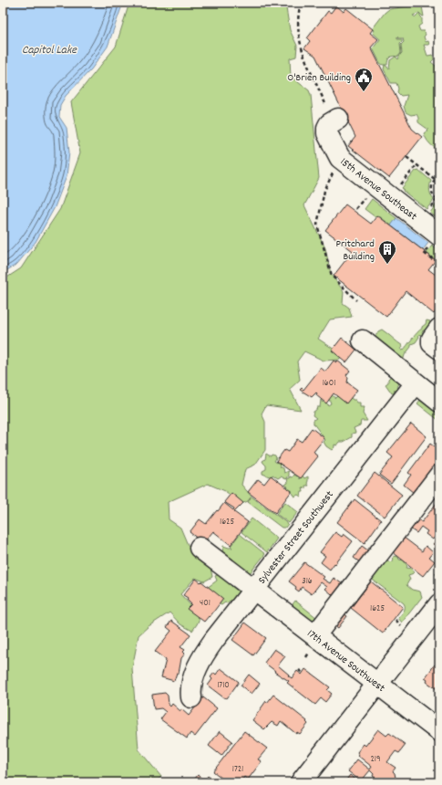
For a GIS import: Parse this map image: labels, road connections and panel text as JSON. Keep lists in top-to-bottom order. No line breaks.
{"streets":{"street":["15th Avenue Southeast","Sylvester Street Southwest","17th Avenue Southwest"]},"crossings":[["Sylvester Street Southwest","17th Avenue Southwest"]],"water":["Capitol Lake"],"places":{"public building":["O'Brien Building"],"building":["Pritchard Building"]},"house_numbers":["1601","1625","316","401","1625","1710","219","1721"]}
